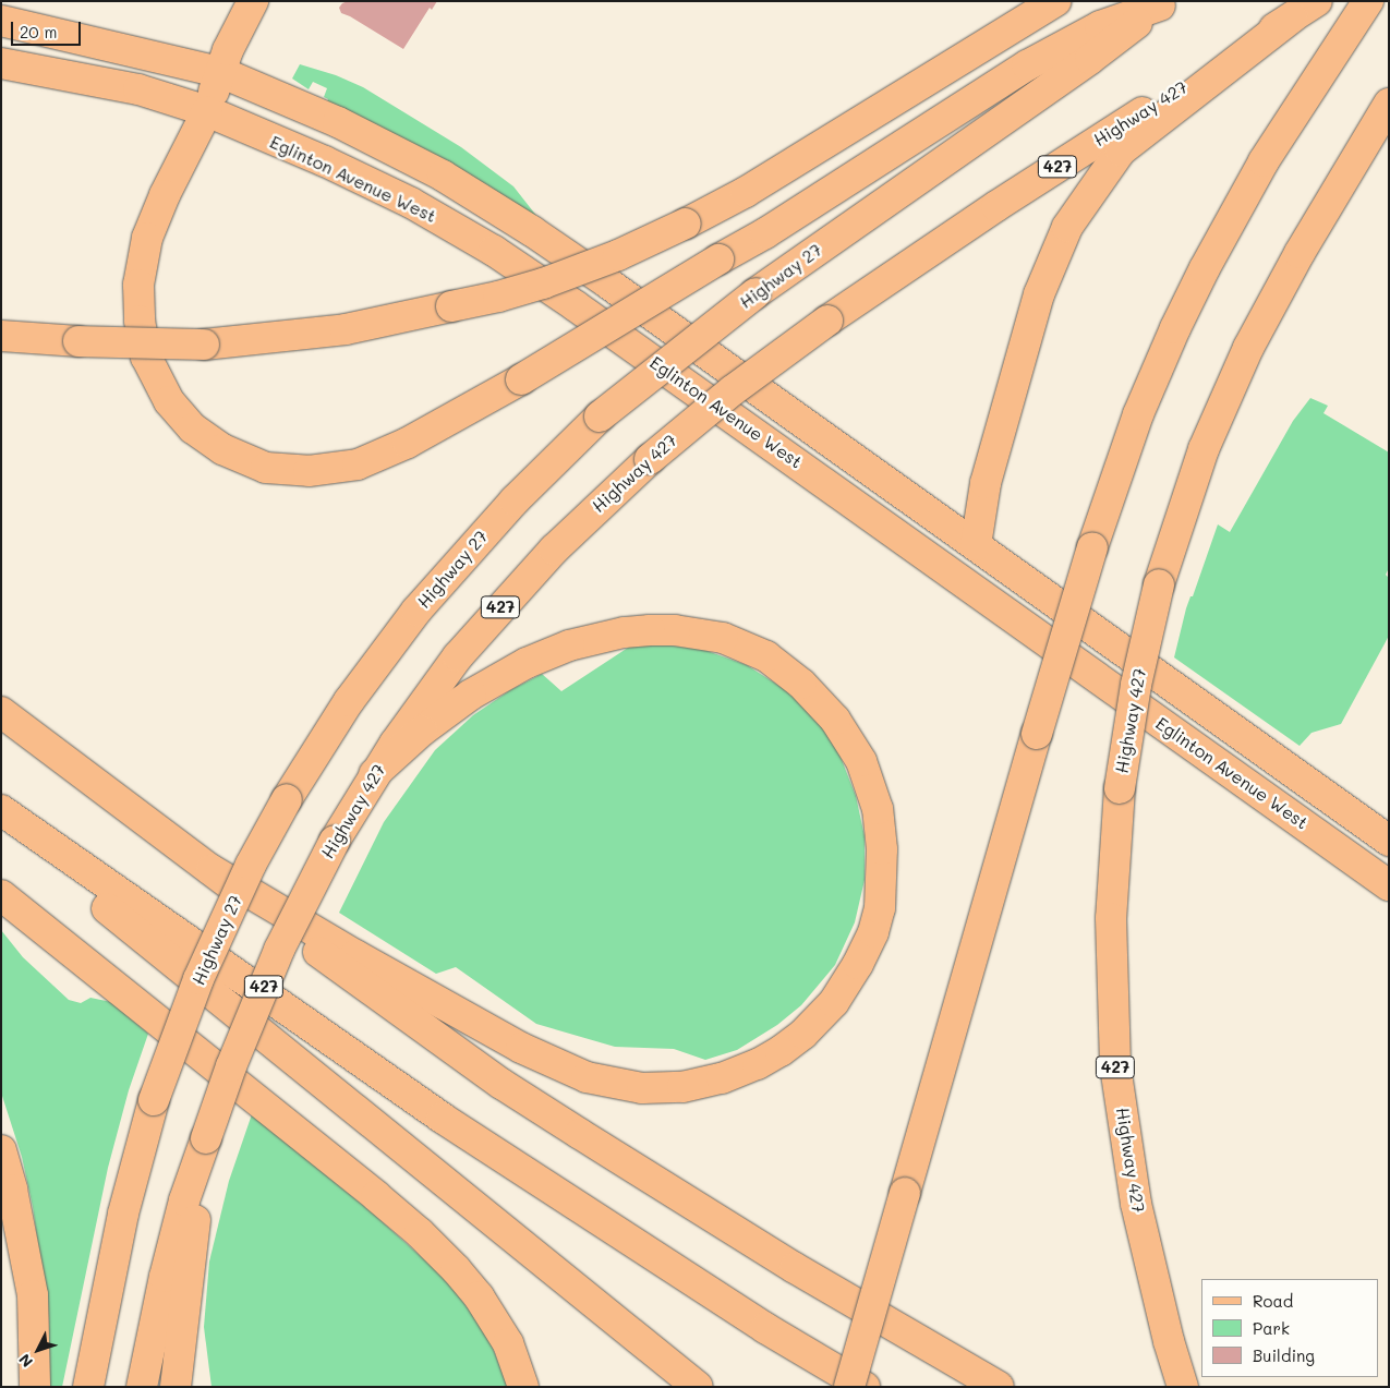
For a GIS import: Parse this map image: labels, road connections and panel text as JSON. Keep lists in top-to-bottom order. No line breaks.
{"streets":{"main road":["Highway 427","427","Eglinton Avenue West","Highway 27"]},"crossings":[["Highway 427","427"]],"legend":["Road","Park","Building"],"scale_bar":"20 m","north":"bottom left"}
